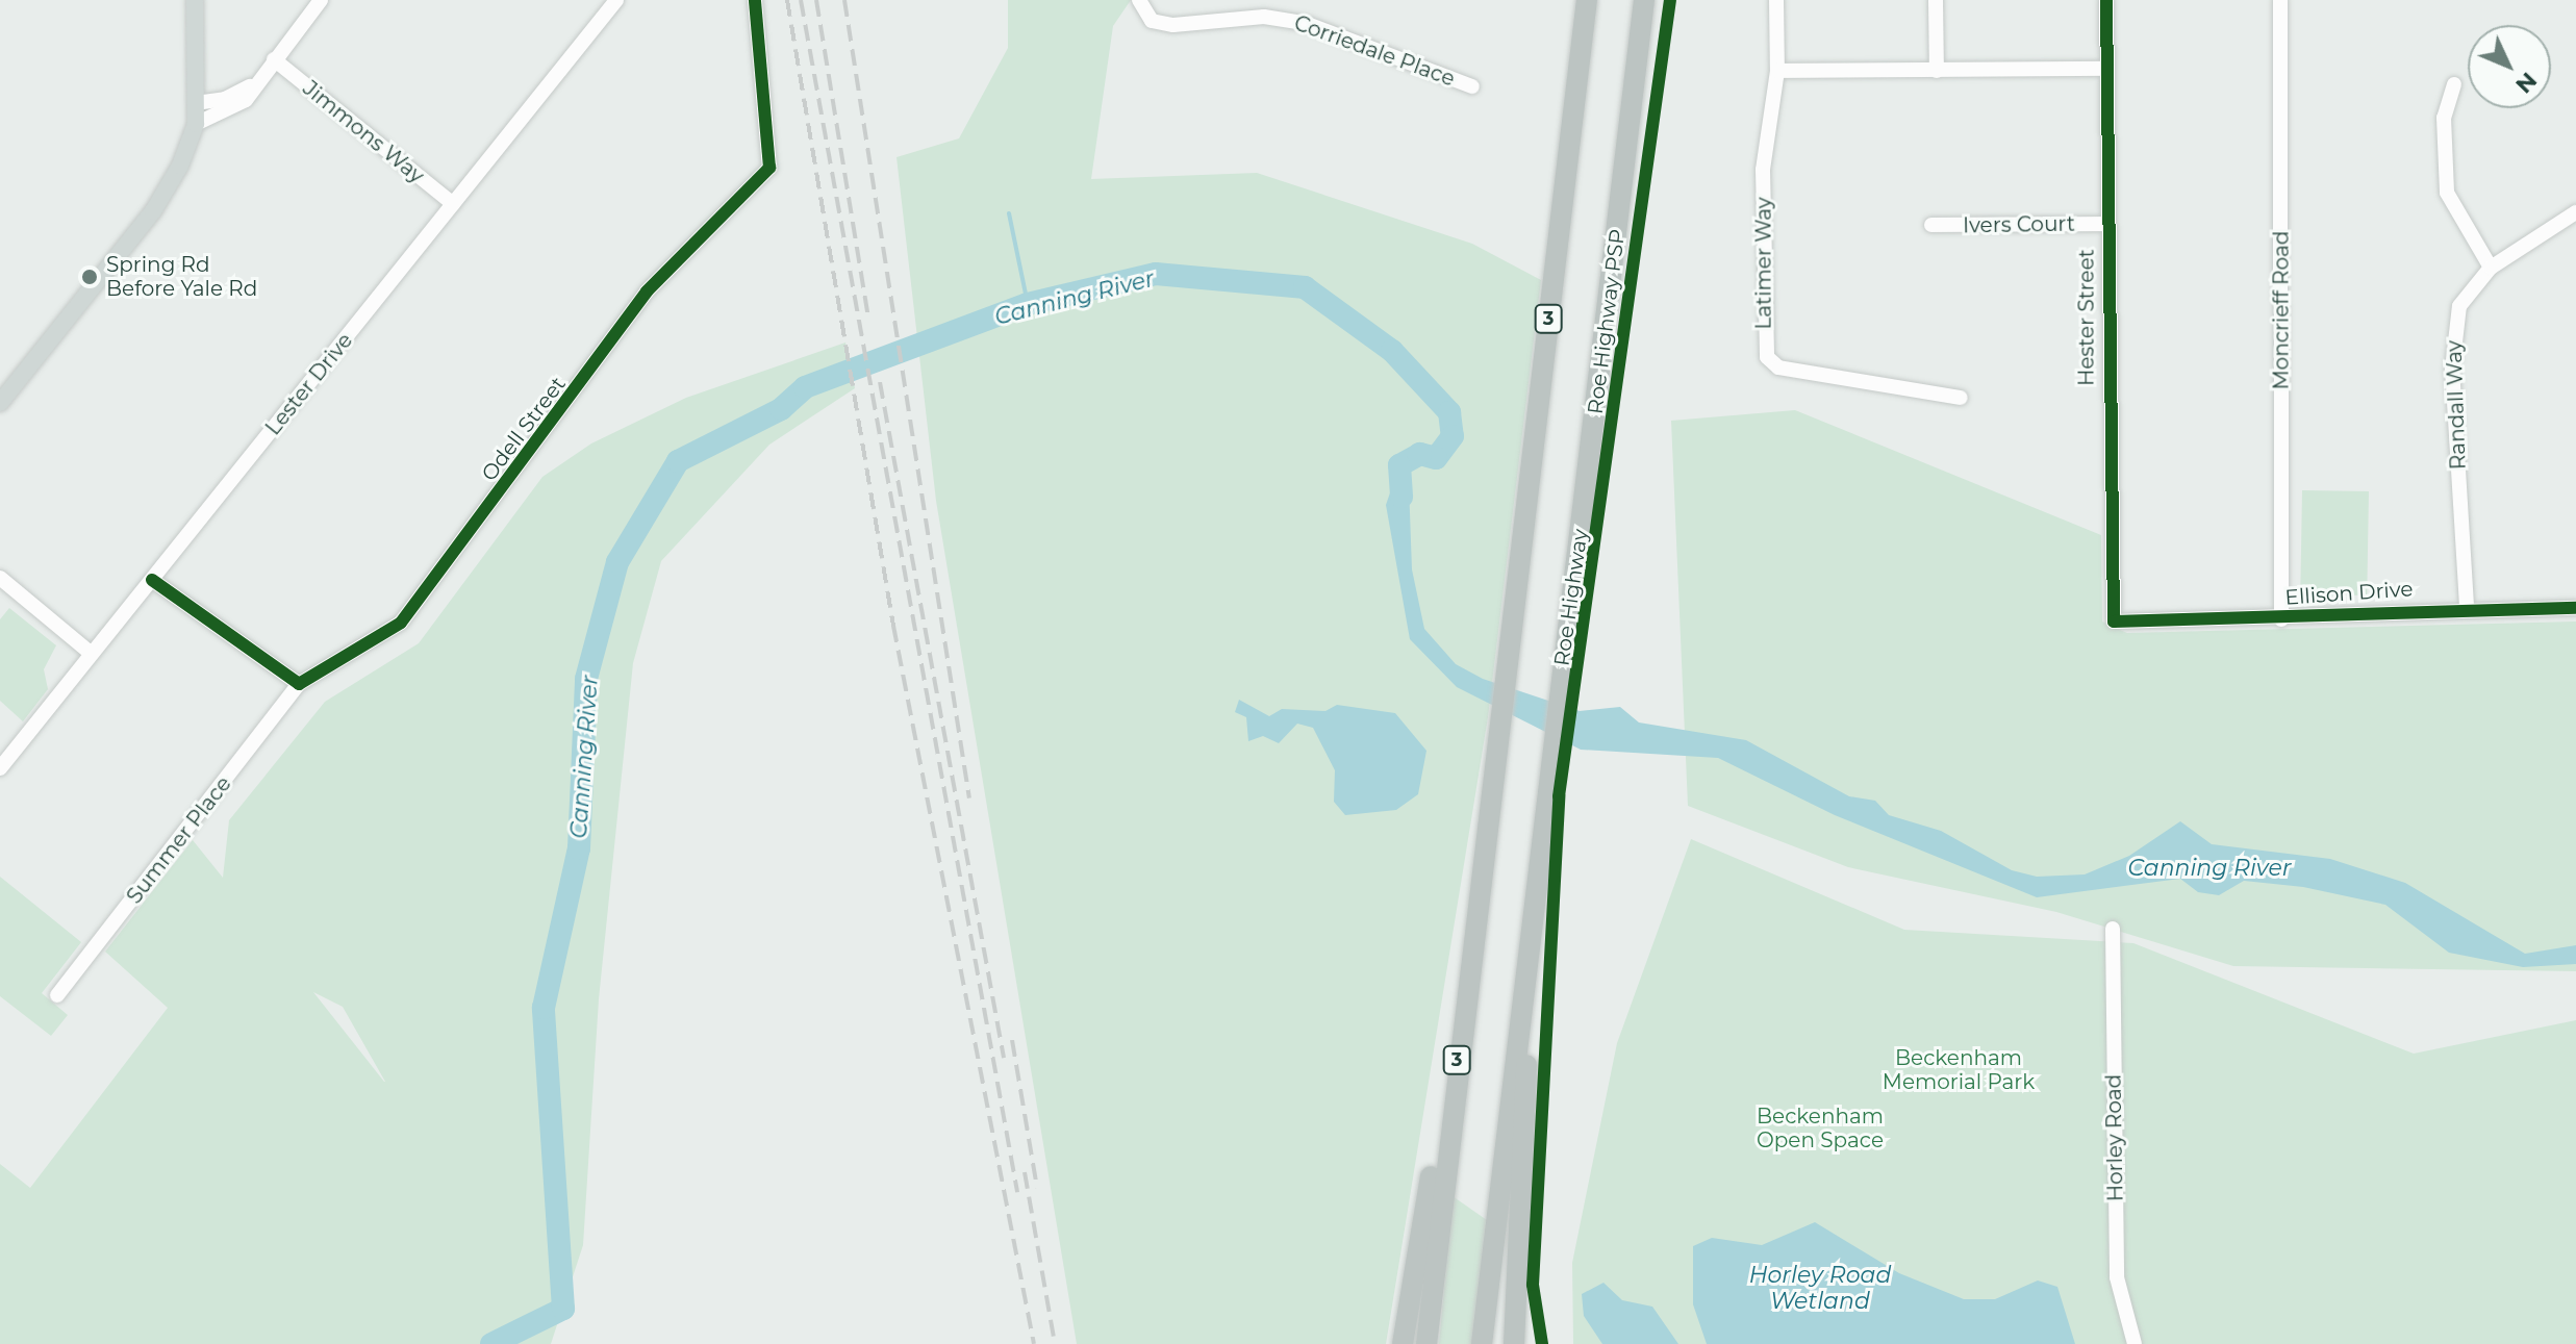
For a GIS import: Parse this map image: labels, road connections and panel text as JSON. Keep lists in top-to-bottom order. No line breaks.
{"streets":{"highway":["3","Roe Highway"],"street":["Corriedale Place","Jimmons Way","Ivers Court","Latimer Way","Moncrieff Road","Hester Street","Lester Drive","Randall Way","Odell Street","Ellison Drive","Summer Place","Horley Road"],"cycle path":["Roe Highway PSP"]},"crossings":[["Jimmons Way","Lester Drive"],["Ivers Court","Hester Street"],["Moncrieff Road","Ellison Drive"],["Hester Street","Ellison Drive"],["Randall Way","Ellison Drive"],["Odell Street","Summer Place"]],"water":["Canning River","Horley Road Wetland"],"parks":["Beckenham Memorial Park","Beckenham Open Space"],"places":["Spring Rd Before Yale Rd"],"north":"bottom right"}
